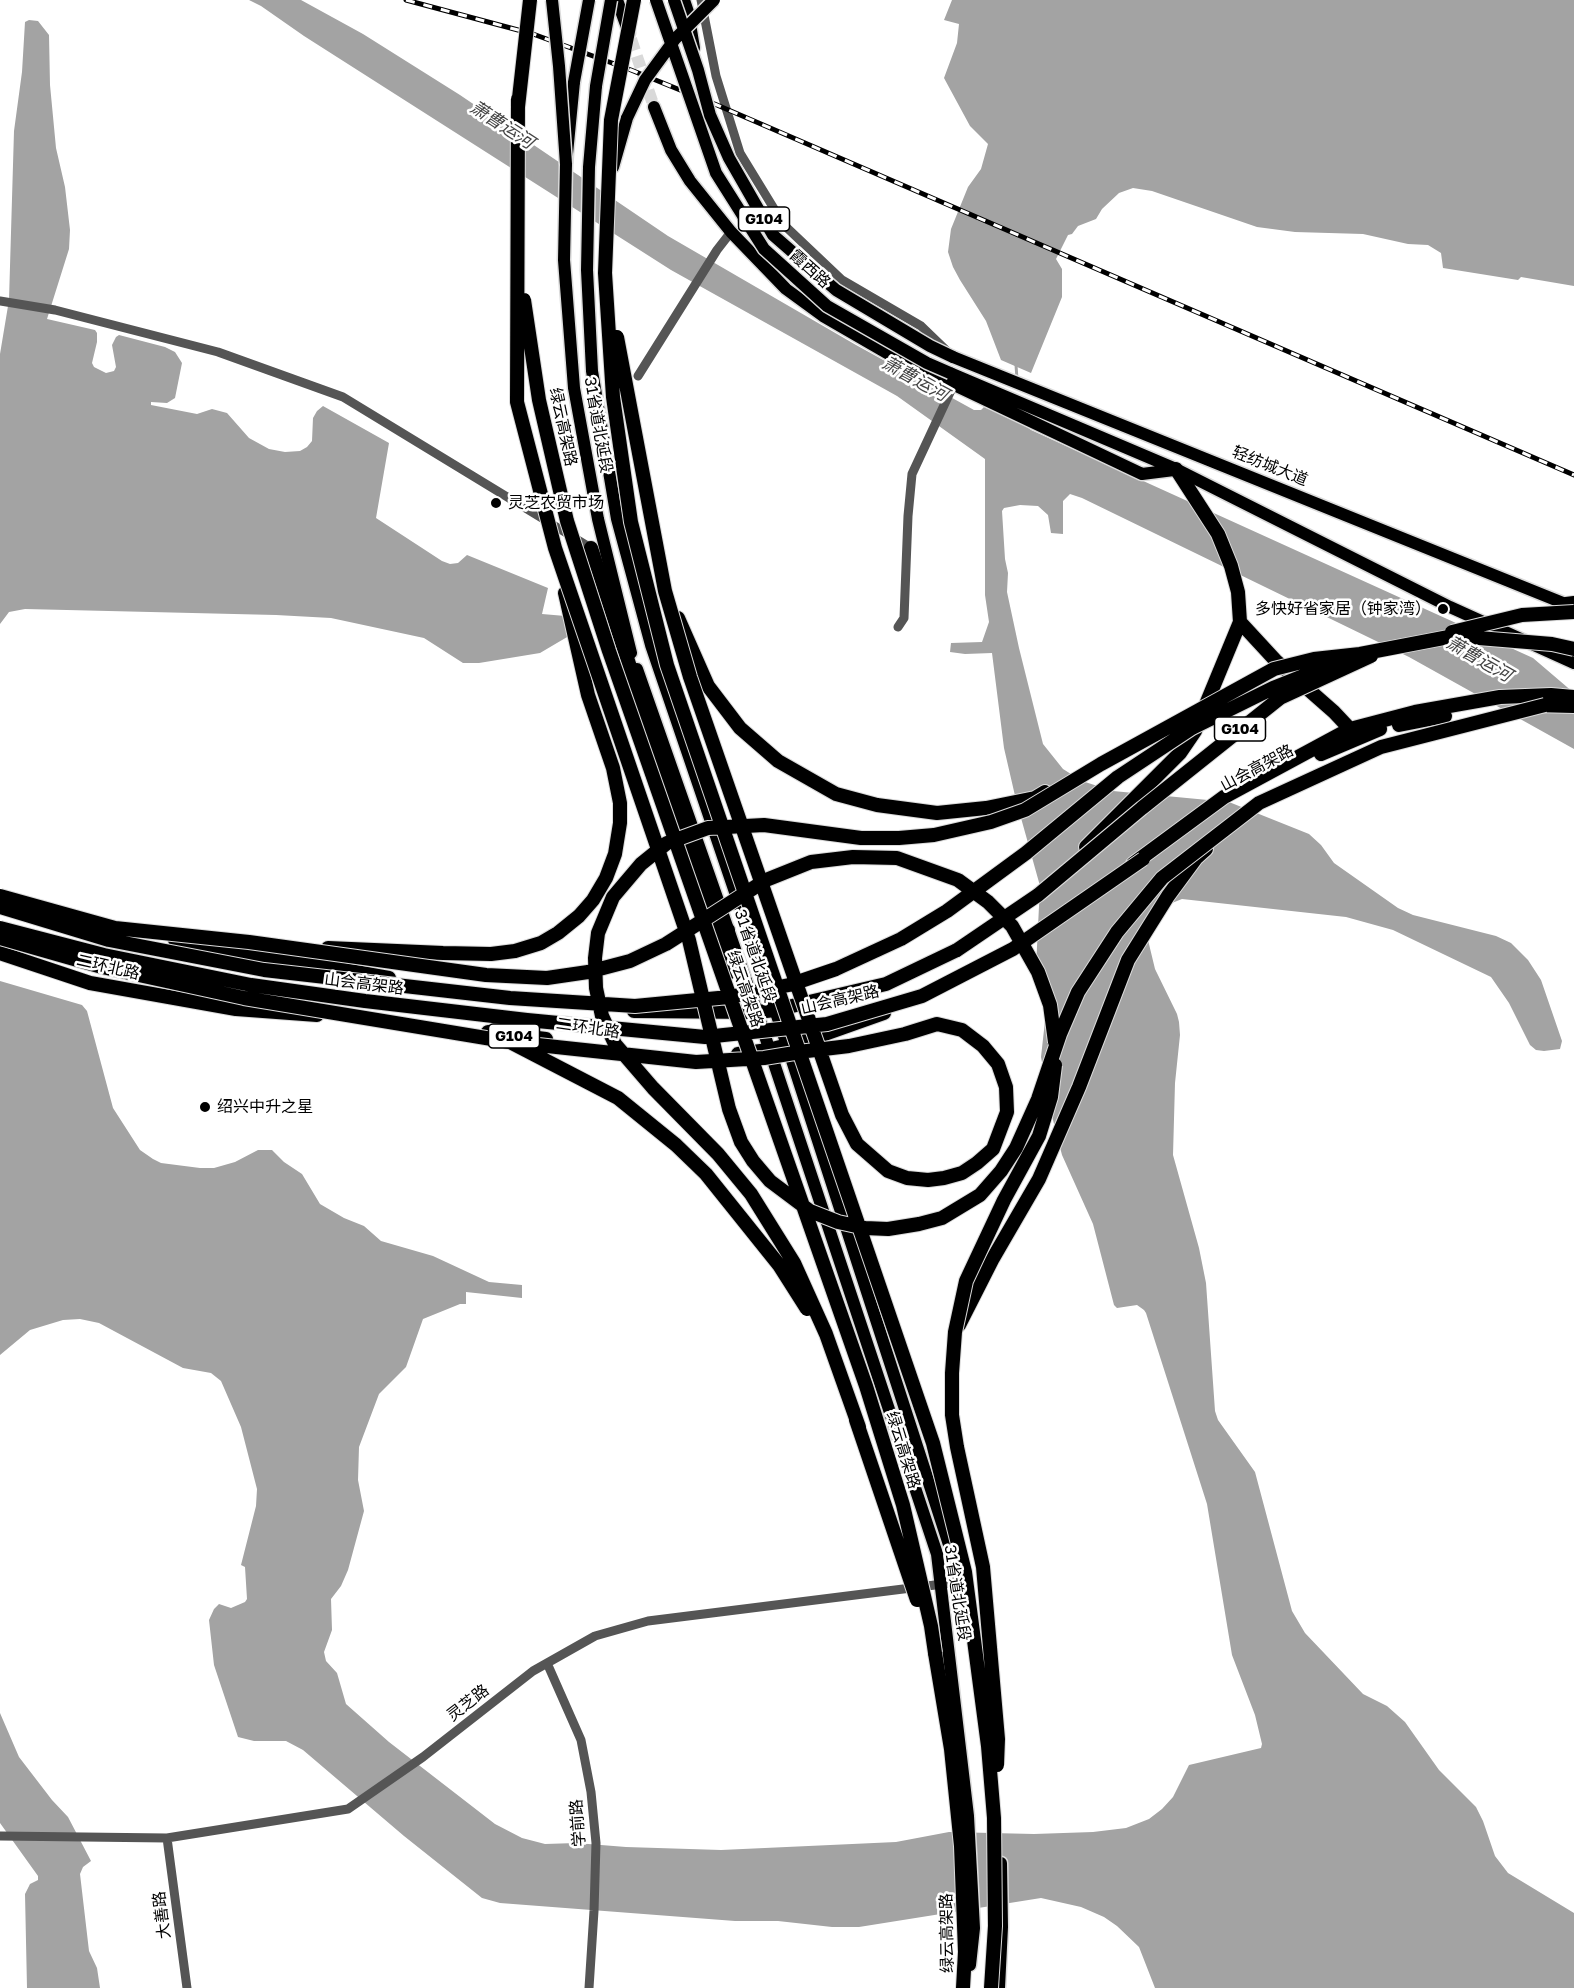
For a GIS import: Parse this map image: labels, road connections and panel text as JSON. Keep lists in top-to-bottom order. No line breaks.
{"streets":{"highway":["G104","绿云高架路","山会高架路","二环北路"],"main road":["霞西路","31省道北延段","轻纺城大道"],"street":["灵芝路","学前路","大善路"]},"crossings":[["G104","31省道北延段"],["G104","轻纺城大道"],["G104","山会高架路"],["G104","二环北路"],["霞西路","轻纺城大道"],["31省道北延段","二环北路"],["31省道北延段","灵芝路"],["灵芝路","学前路"],["灵芝路","大善路"]],"water":["萧曹运河"],"places":["灵芝农贸市场","多快好省家居（钟家湾）","绍兴中升之星"]}
